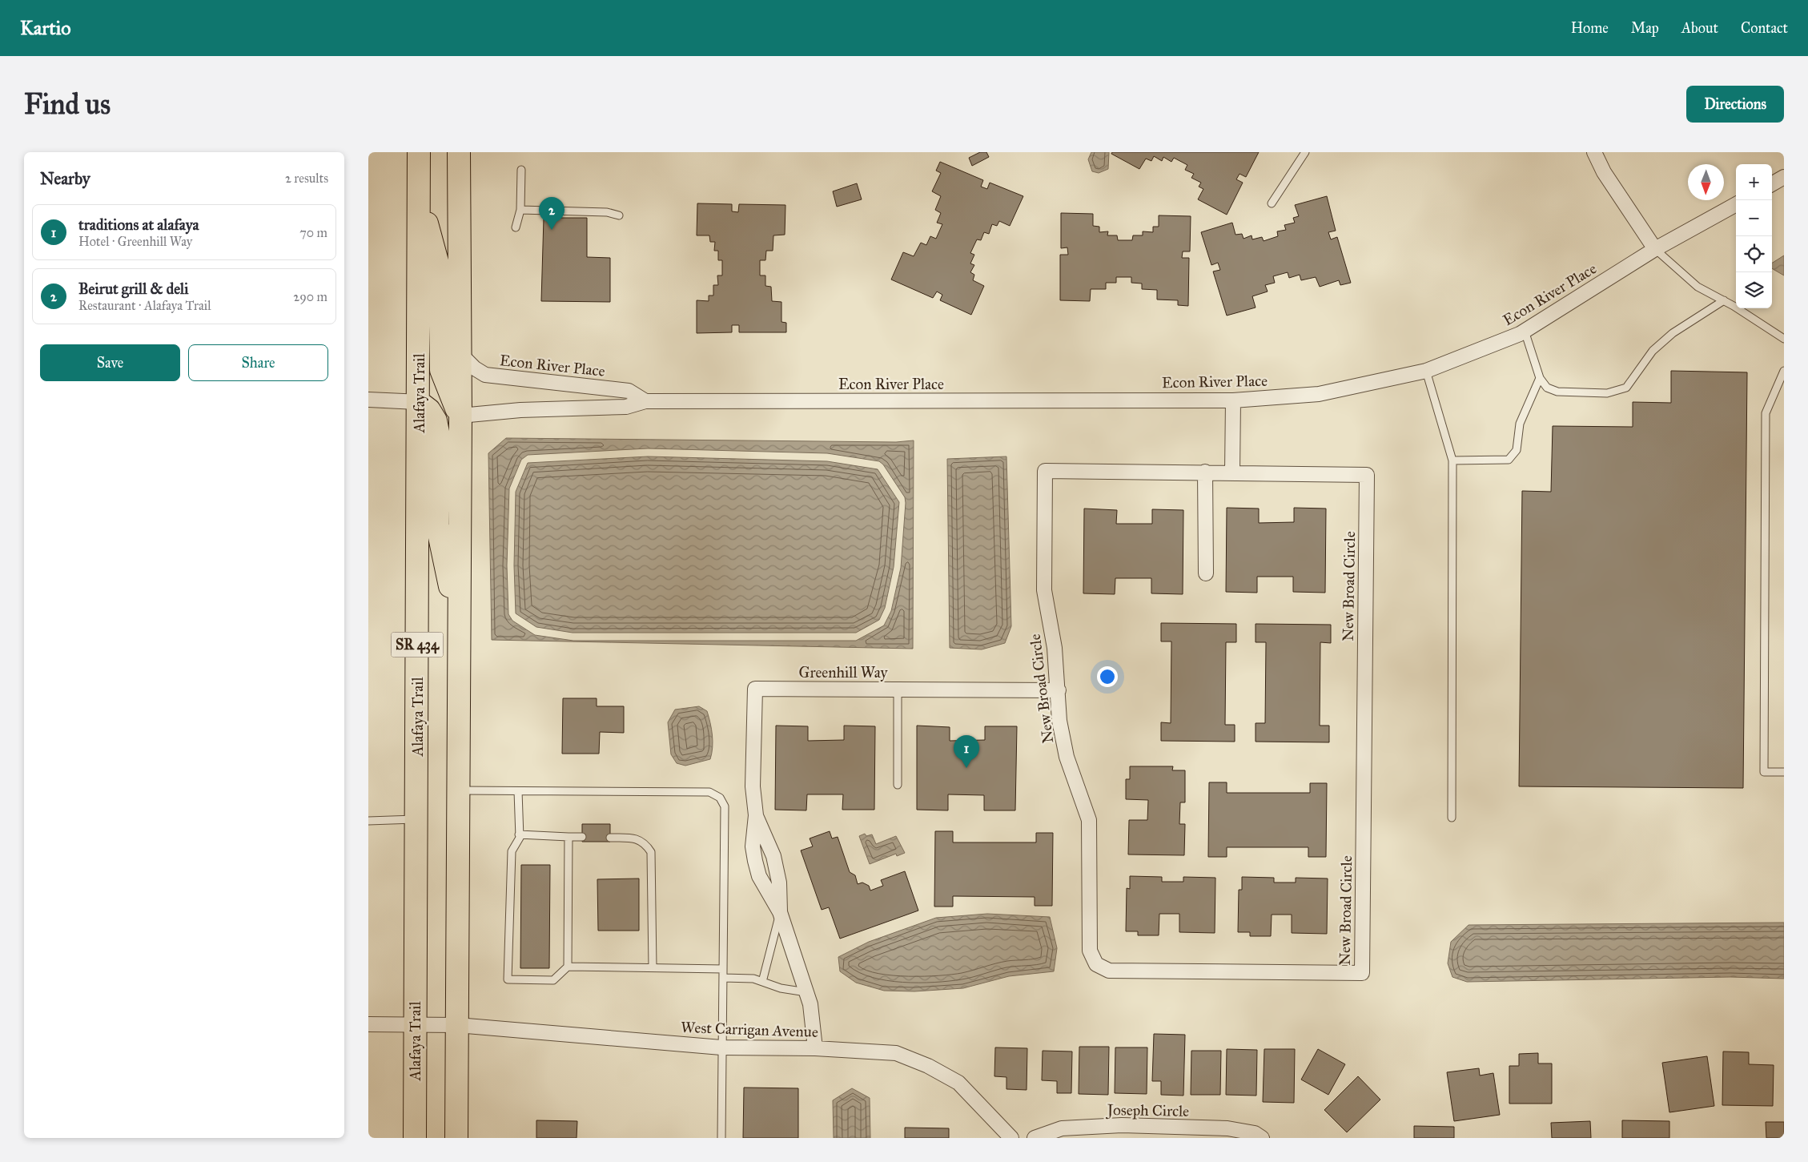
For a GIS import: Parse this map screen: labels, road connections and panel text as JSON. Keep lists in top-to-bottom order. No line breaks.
{"streets":{"main road":["Alafaya Trail","SR 434"],"street":["Econ River Place","New Broad Circle","Greenhill Way","West Carrigan Avenue","Joseph Circle"]},"crossings":[["Econ River Place","SR 434"],["Alafaya Trail","West Carrigan Avenue"],["New Broad Circle","Greenhill Way"],["SR 434","West Carrigan Avenue"],["Greenhill Way","West Carrigan Avenue"]],"north":"bottom","page":{"header":"Kartio","nav":["Home","Map","About","Contact"],"buttons":["Directions",["Save","Share"]],"title":"Find us","heading":["Nearby","2 results"],"map_buttons":["+","−"],"pins":["2","1"],"list":[{"mark":"1","name":"traditions at alafaya","note":"Hotel · Greenhill Way","value":"70 m"},{"mark":"2","name":"Beirut grill & deli","note":"Restaurant · Alafaya Trail","value":"290 m"}]}}
